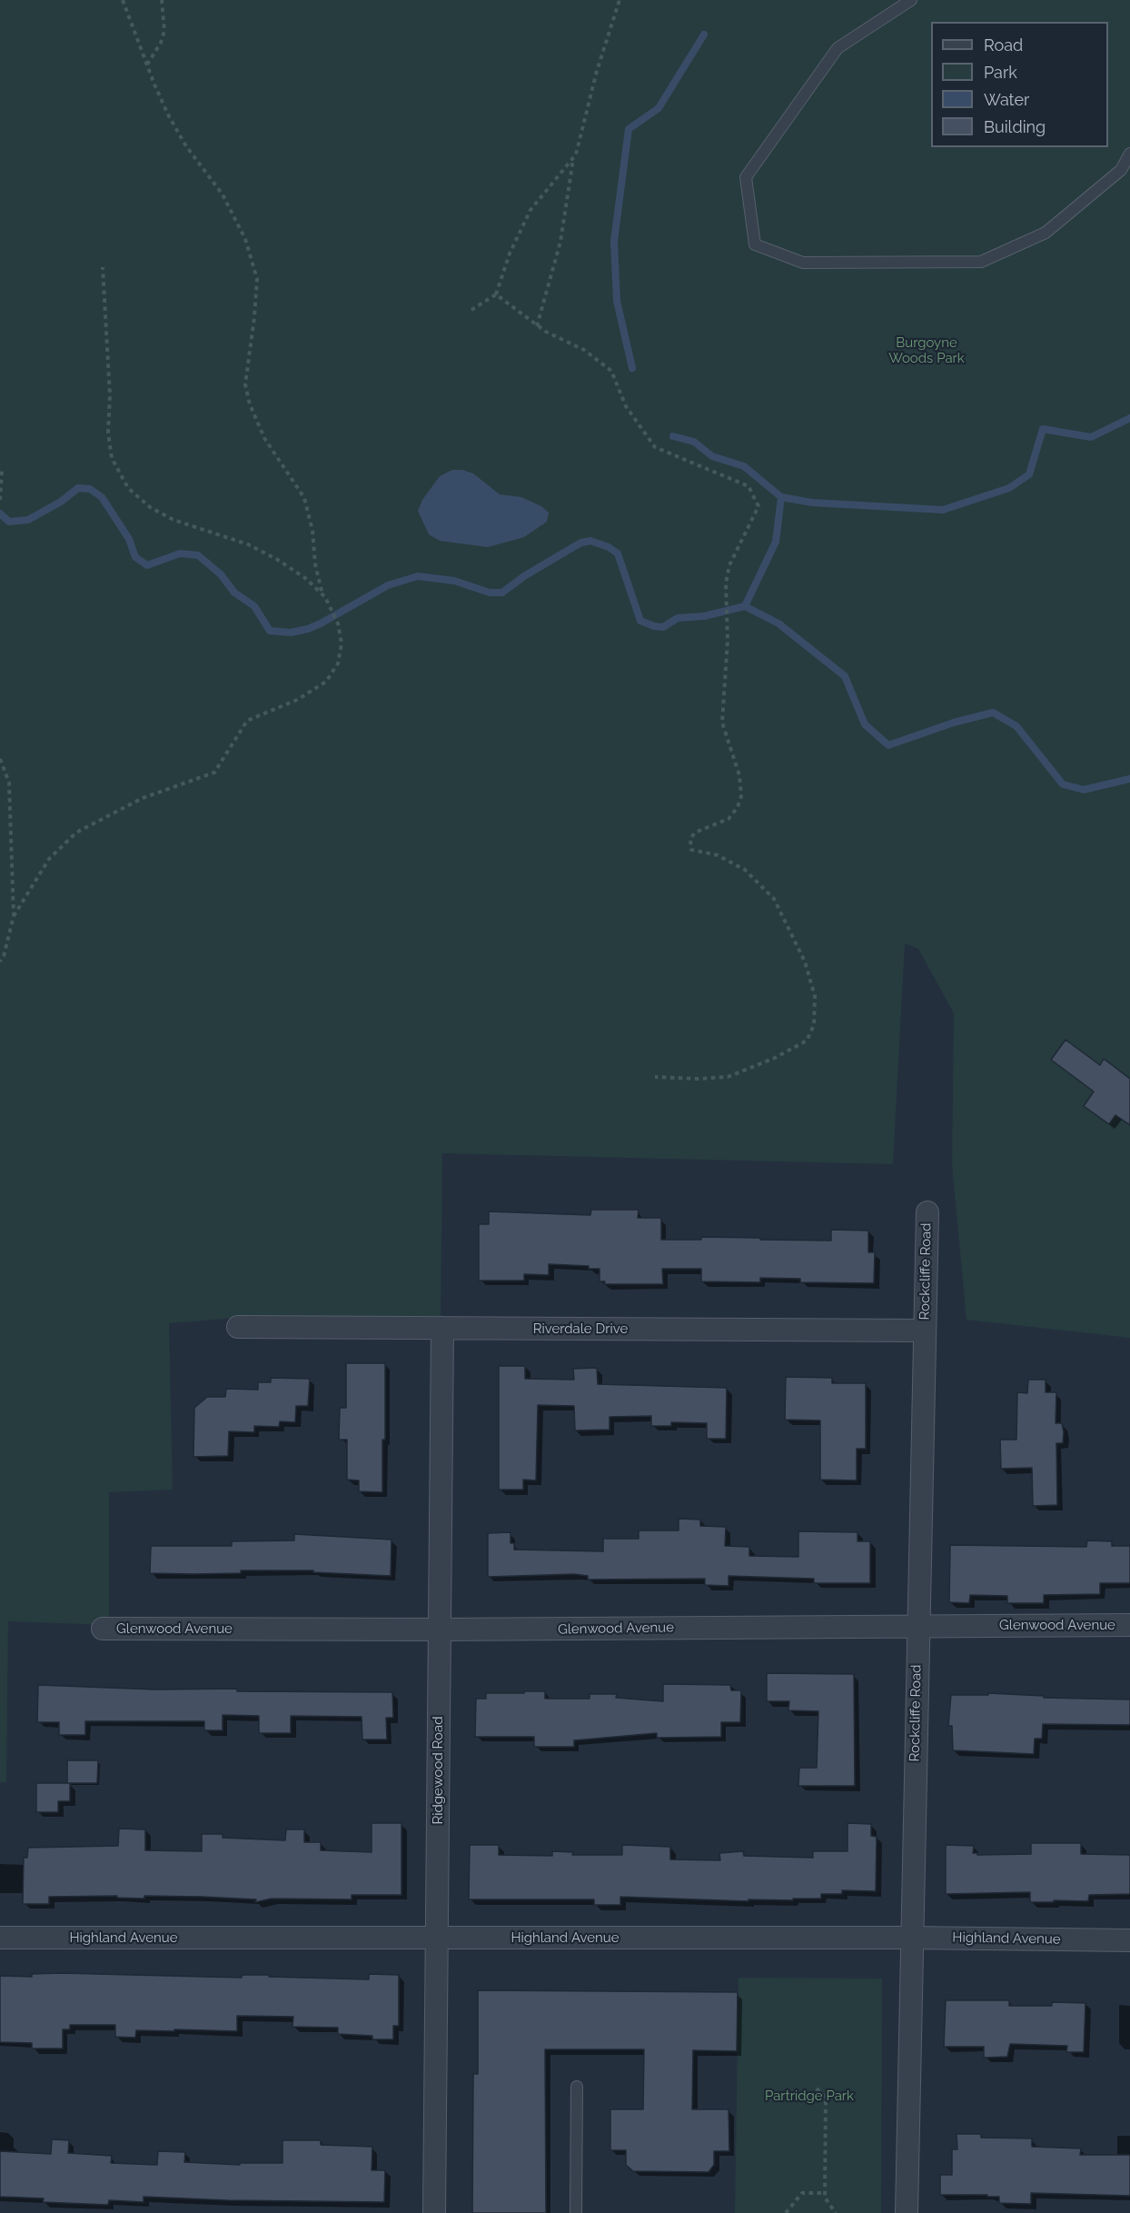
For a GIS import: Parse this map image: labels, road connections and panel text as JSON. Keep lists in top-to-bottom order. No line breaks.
{"streets":{"street":["Rockcliffe Road","Riverdale Drive","Glenwood Avenue","Ridgewood Road","Highland Avenue"]},"crossings":[["Rockcliffe Road","Riverdale Drive"],["Rockcliffe Road","Glenwood Avenue"],["Rockcliffe Road","Highland Avenue"],["Riverdale Drive","Ridgewood Road"],["Glenwood Avenue","Ridgewood Road"],["Ridgewood Road","Highland Avenue"]],"parks":["Burgoyne Woods Park","Partridge Park"],"legend":["Road","Park","Water","Building"]}
